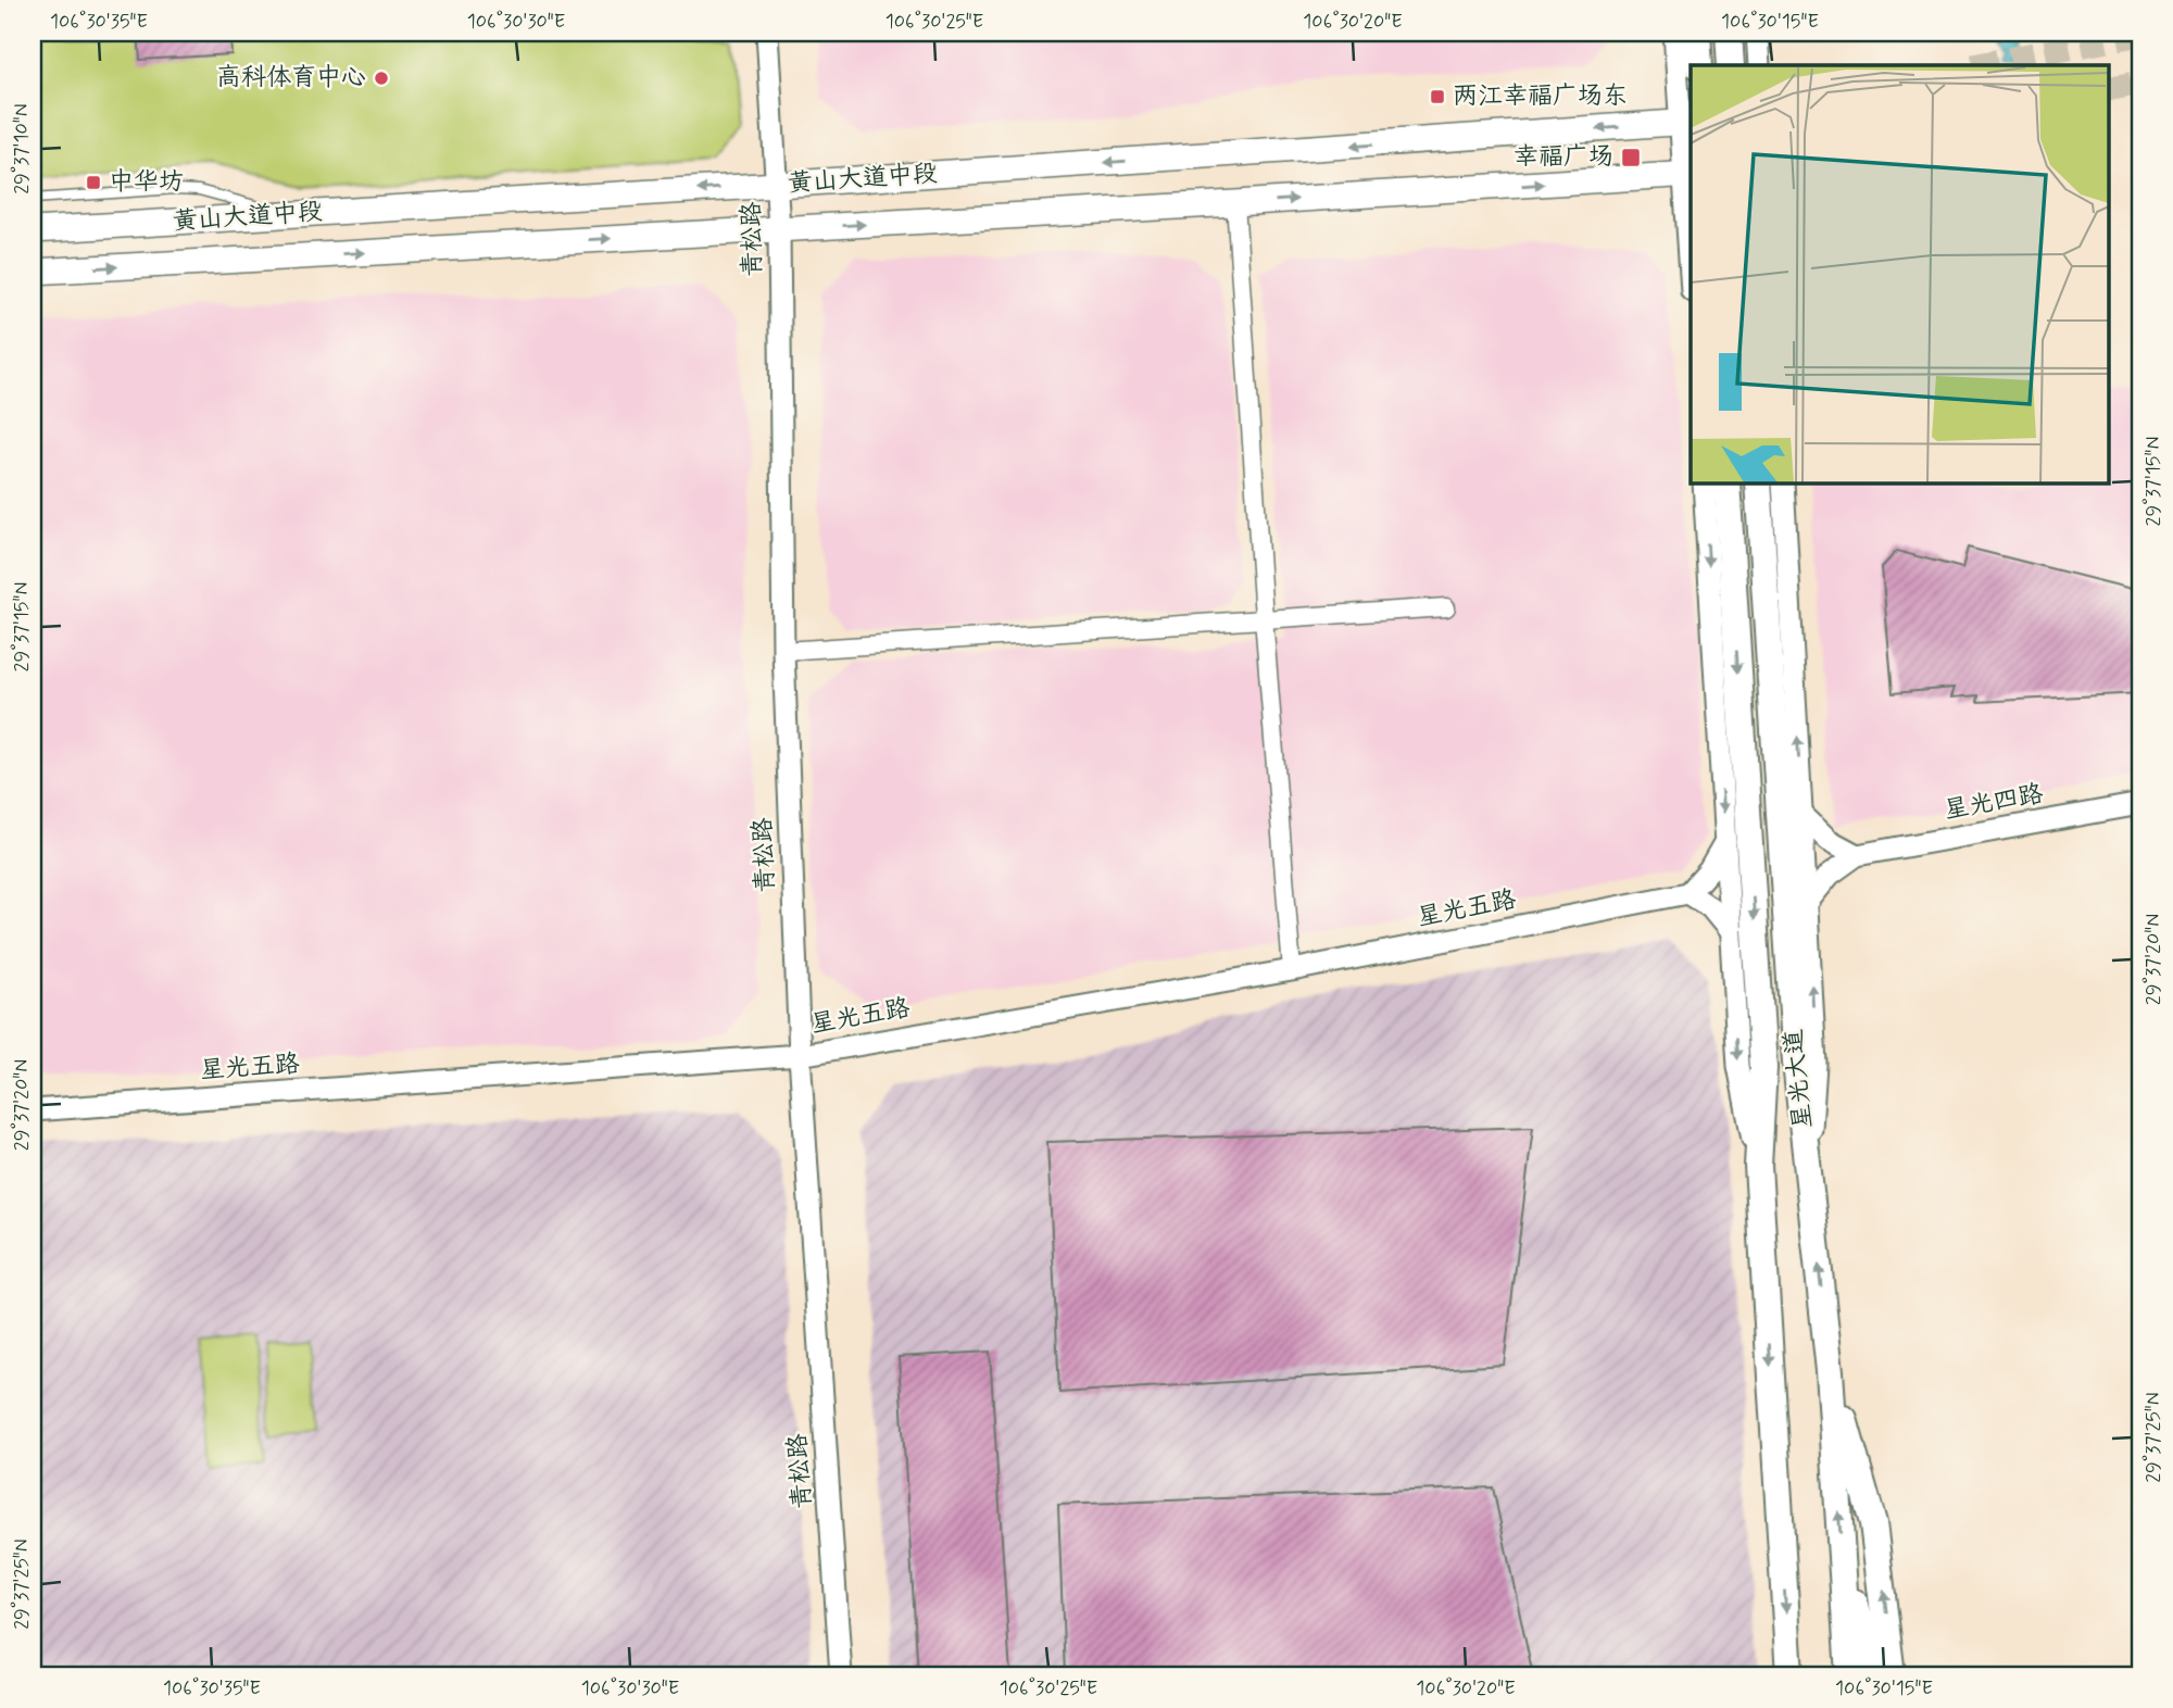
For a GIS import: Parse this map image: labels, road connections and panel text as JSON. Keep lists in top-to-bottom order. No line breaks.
{"streets":{"main road":["黄山大道中段","星光大道"],"street":["青松路","星光四路","星光五路"]},"crossings":[["黄山大道中段","青松路"],["青松路","星光五路"]],"places":{"other":["高科体育中心"],"transit":["两江幸福广场东","幸福广场","中华坊"]},"coordinates":["106°30'35\"E","106°30'30\"E","106°30'25\"E","106°30'20\"E","106°30'15\"E","29°37'10\"N","29°37'15\"N","29°37'20\"N","29°37'25\"N"]}
